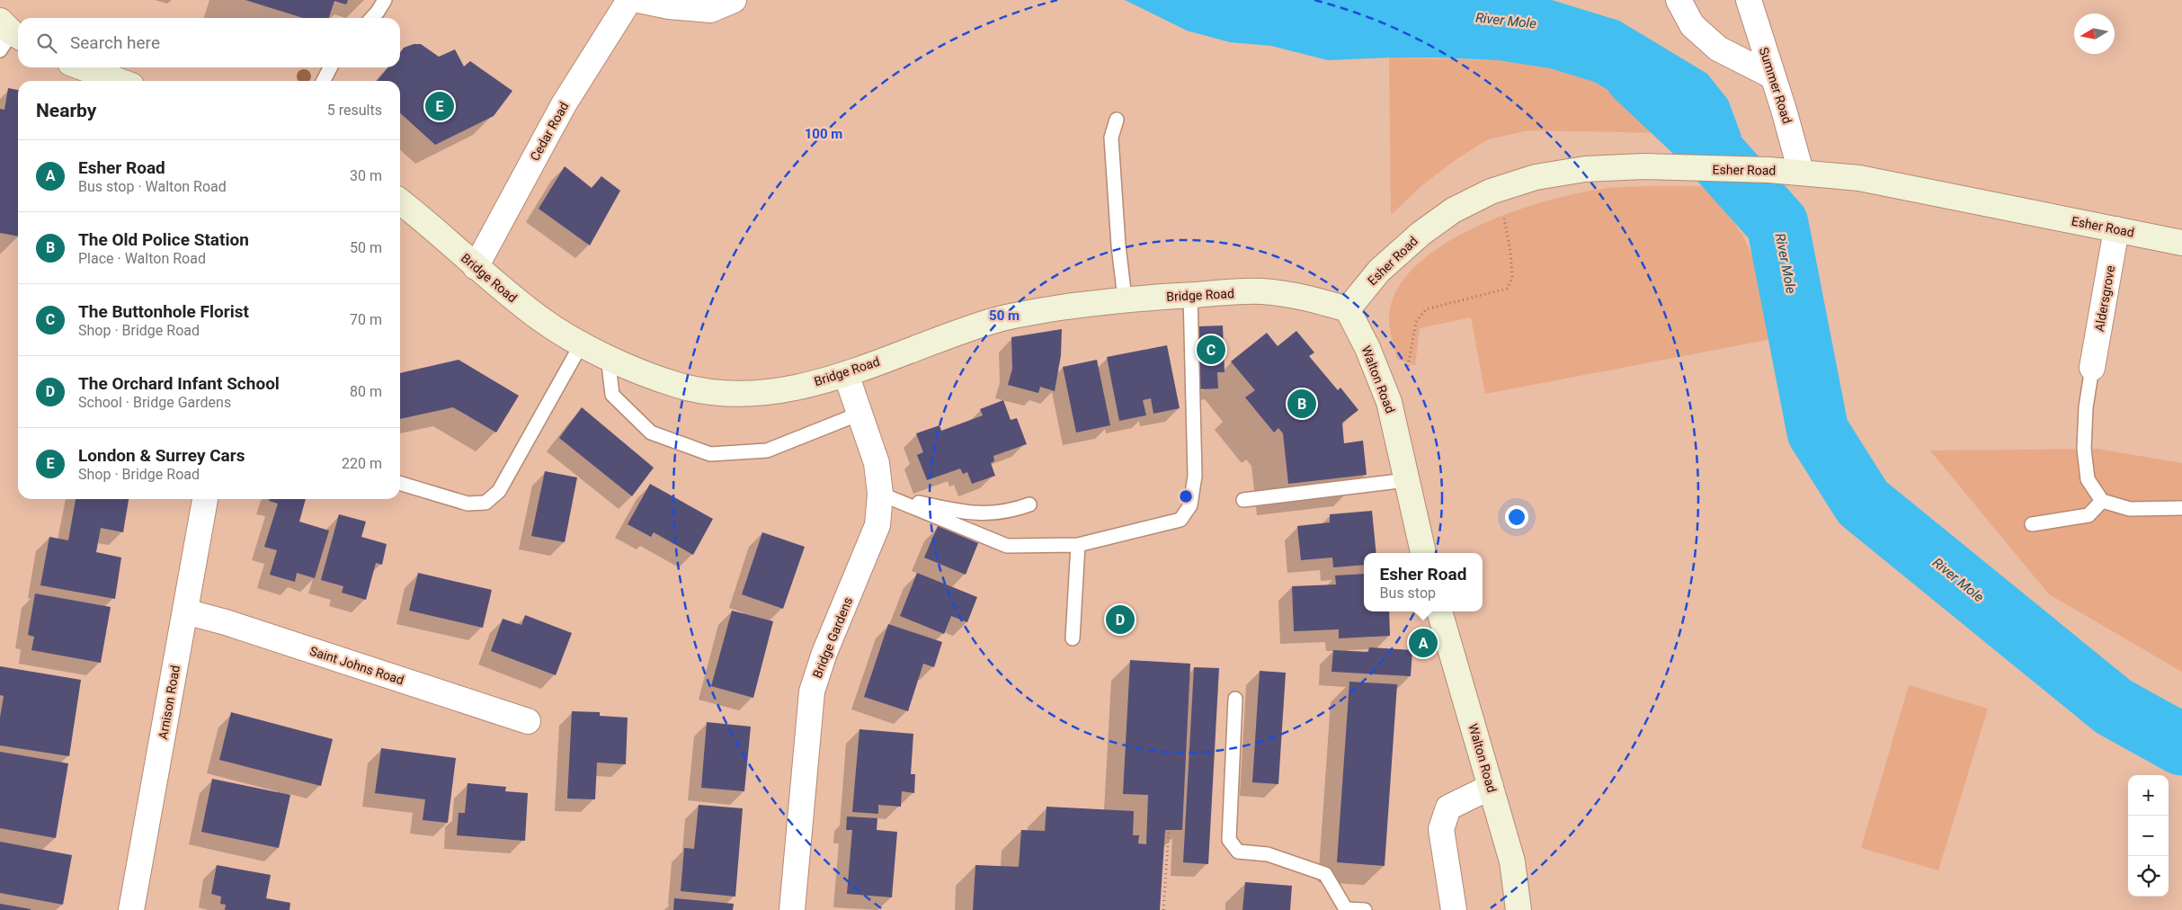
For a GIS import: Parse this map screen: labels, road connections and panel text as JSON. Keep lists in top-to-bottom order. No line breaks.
{"streets":{"main road":["Esher Road","Bridge Road","Walton Road"],"street":["Summer Road","Cedar Road","Aldersgrove","Bridge Gardens","Saint Johns Road","Arnison Road"]},"crossings":[["Summer Road","Esher Road"],["Cedar Road","Bridge Road"],["Esher Road","Bridge Road"],["Esher Road","Aldersgrove"],["Esher Road","Walton Road"],["Bridge Road","Walton Road"],["Bridge Road","Bridge Gardens"],["Saint Johns Road","Arnison Road"]],"water":["River Mole"],"north":"left","page":{"search":"Search here","heading":["Nearby","5 results"],"pins":["E","C","B","D","A"],"list":[{"mark":"A","name":"Esher Road","note":"Bus stop · Walton Road","value":"30 m"},{"mark":"B","name":"The Old Police Station","note":"Place · Walton Road","value":"50 m"},{"mark":"C","name":"The Buttonhole Florist","note":"Shop · Bridge Road","value":"70 m"},{"mark":"D","name":"The Orchard Infant School","note":"School · Bridge Gardens","value":"80 m"},{"mark":"E","name":"London & Surrey Cars","note":"Shop · Bridge Road","value":"220 m"}],"popup":["Esher Road","Bus stop"],"map_buttons":["+","−"]},"rings":["100 m","50 m"]}
